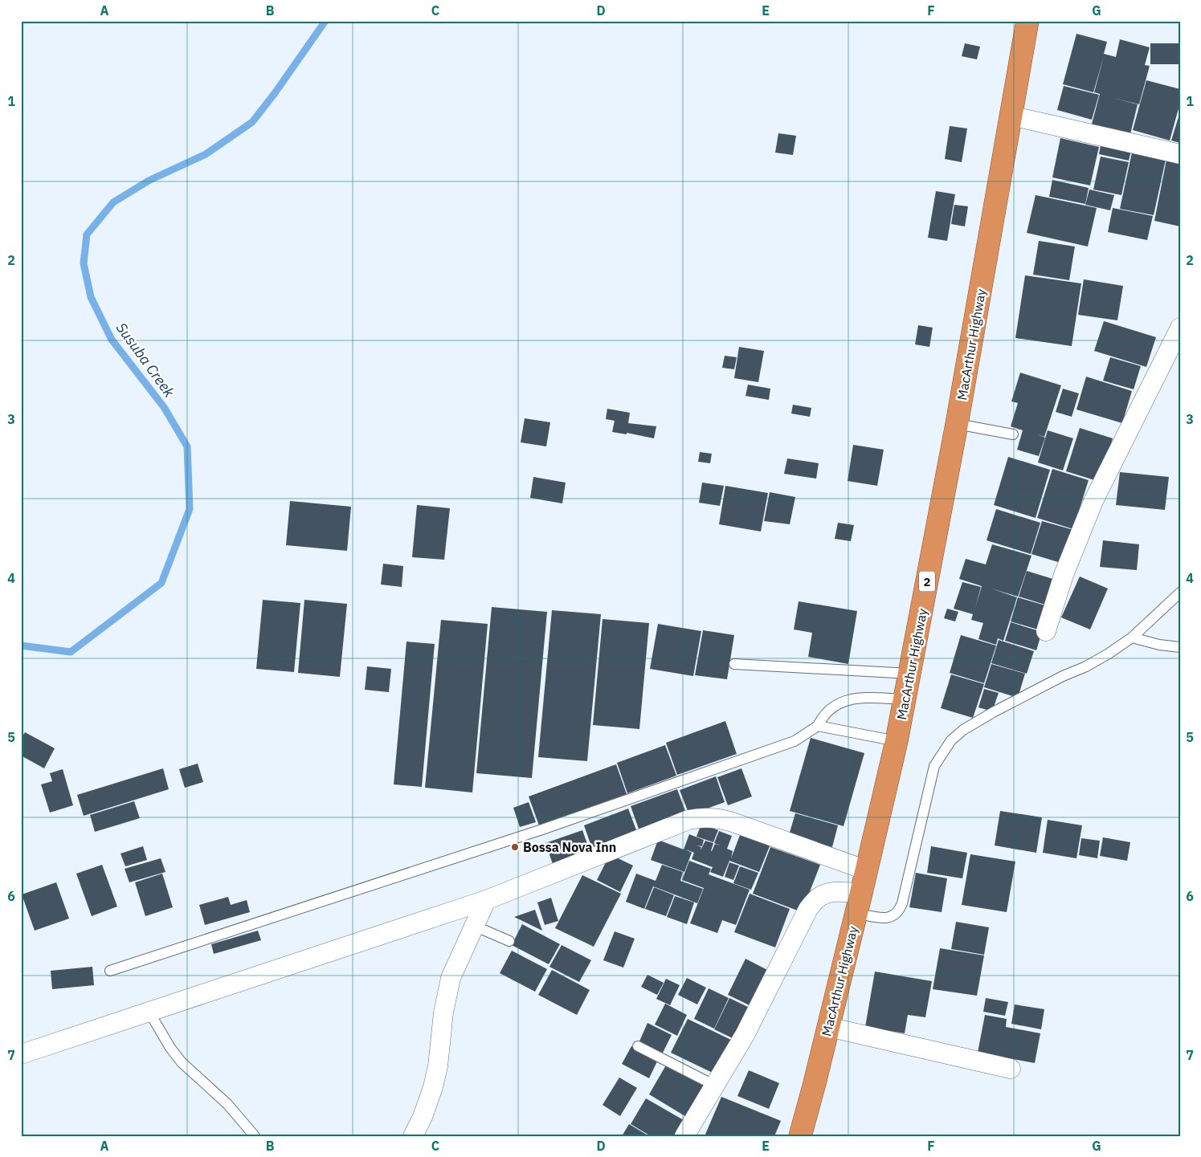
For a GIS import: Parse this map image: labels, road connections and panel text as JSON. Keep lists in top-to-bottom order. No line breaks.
{"streets":{"highway":["MacArthur Highway","2"]},"water":["Susuba Creek"],"places":["Bossa Nova Inn"],"grid":{"columns":["A","B","C","D","E","F","G"],"rows":["1","2","3","4","5","6","7"]}}
